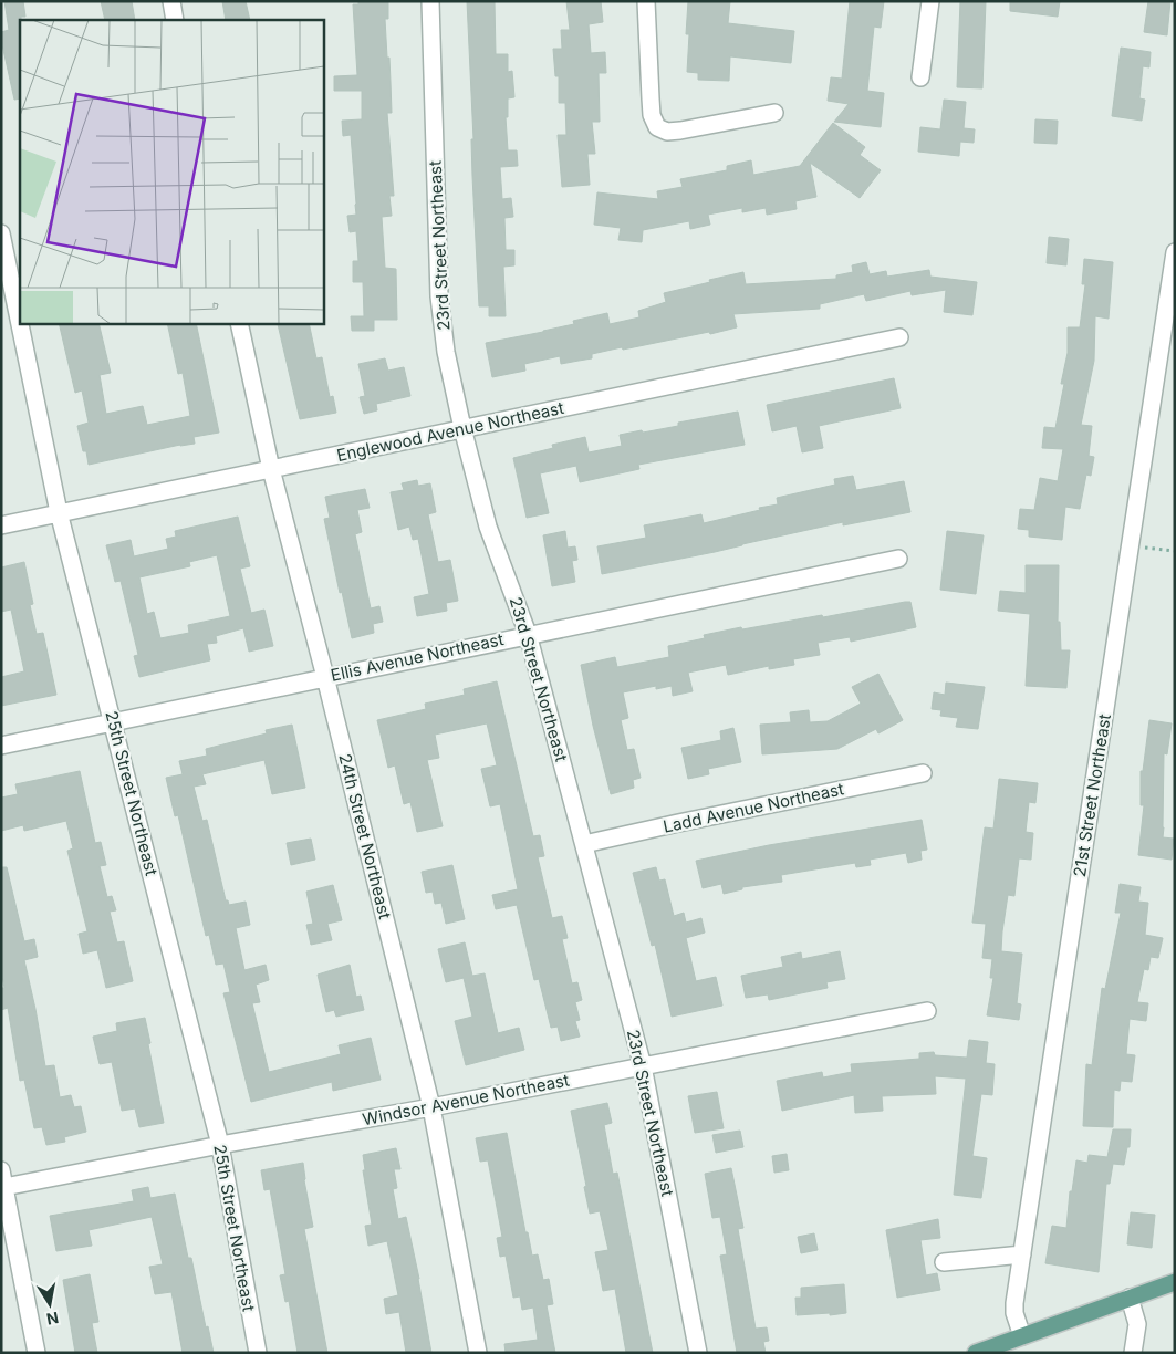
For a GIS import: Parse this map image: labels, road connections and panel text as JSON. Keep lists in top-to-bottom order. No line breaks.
{"streets":{"street":["23rd Street Northeast","Englewood Avenue Northeast","Ellis Avenue Northeast","25th Street Northeast","21st Street Northeast","Ladd Avenue Northeast","24th Street Northeast","Windsor Avenue Northeast"]},"crossings":[["23rd Street Northeast","Englewood Avenue Northeast"],["23rd Street Northeast","Ellis Avenue Northeast"],["23rd Street Northeast","Ladd Avenue Northeast"],["23rd Street Northeast","Windsor Avenue Northeast"],["Englewood Avenue Northeast","25th Street Northeast"],["Englewood Avenue Northeast","24th Street Northeast"],["Ellis Avenue Northeast","25th Street Northeast"],["Ellis Avenue Northeast","24th Street Northeast"],["25th Street Northeast","Windsor Avenue Northeast"],["24th Street Northeast","Windsor Avenue Northeast"]],"north":"bottom"}
